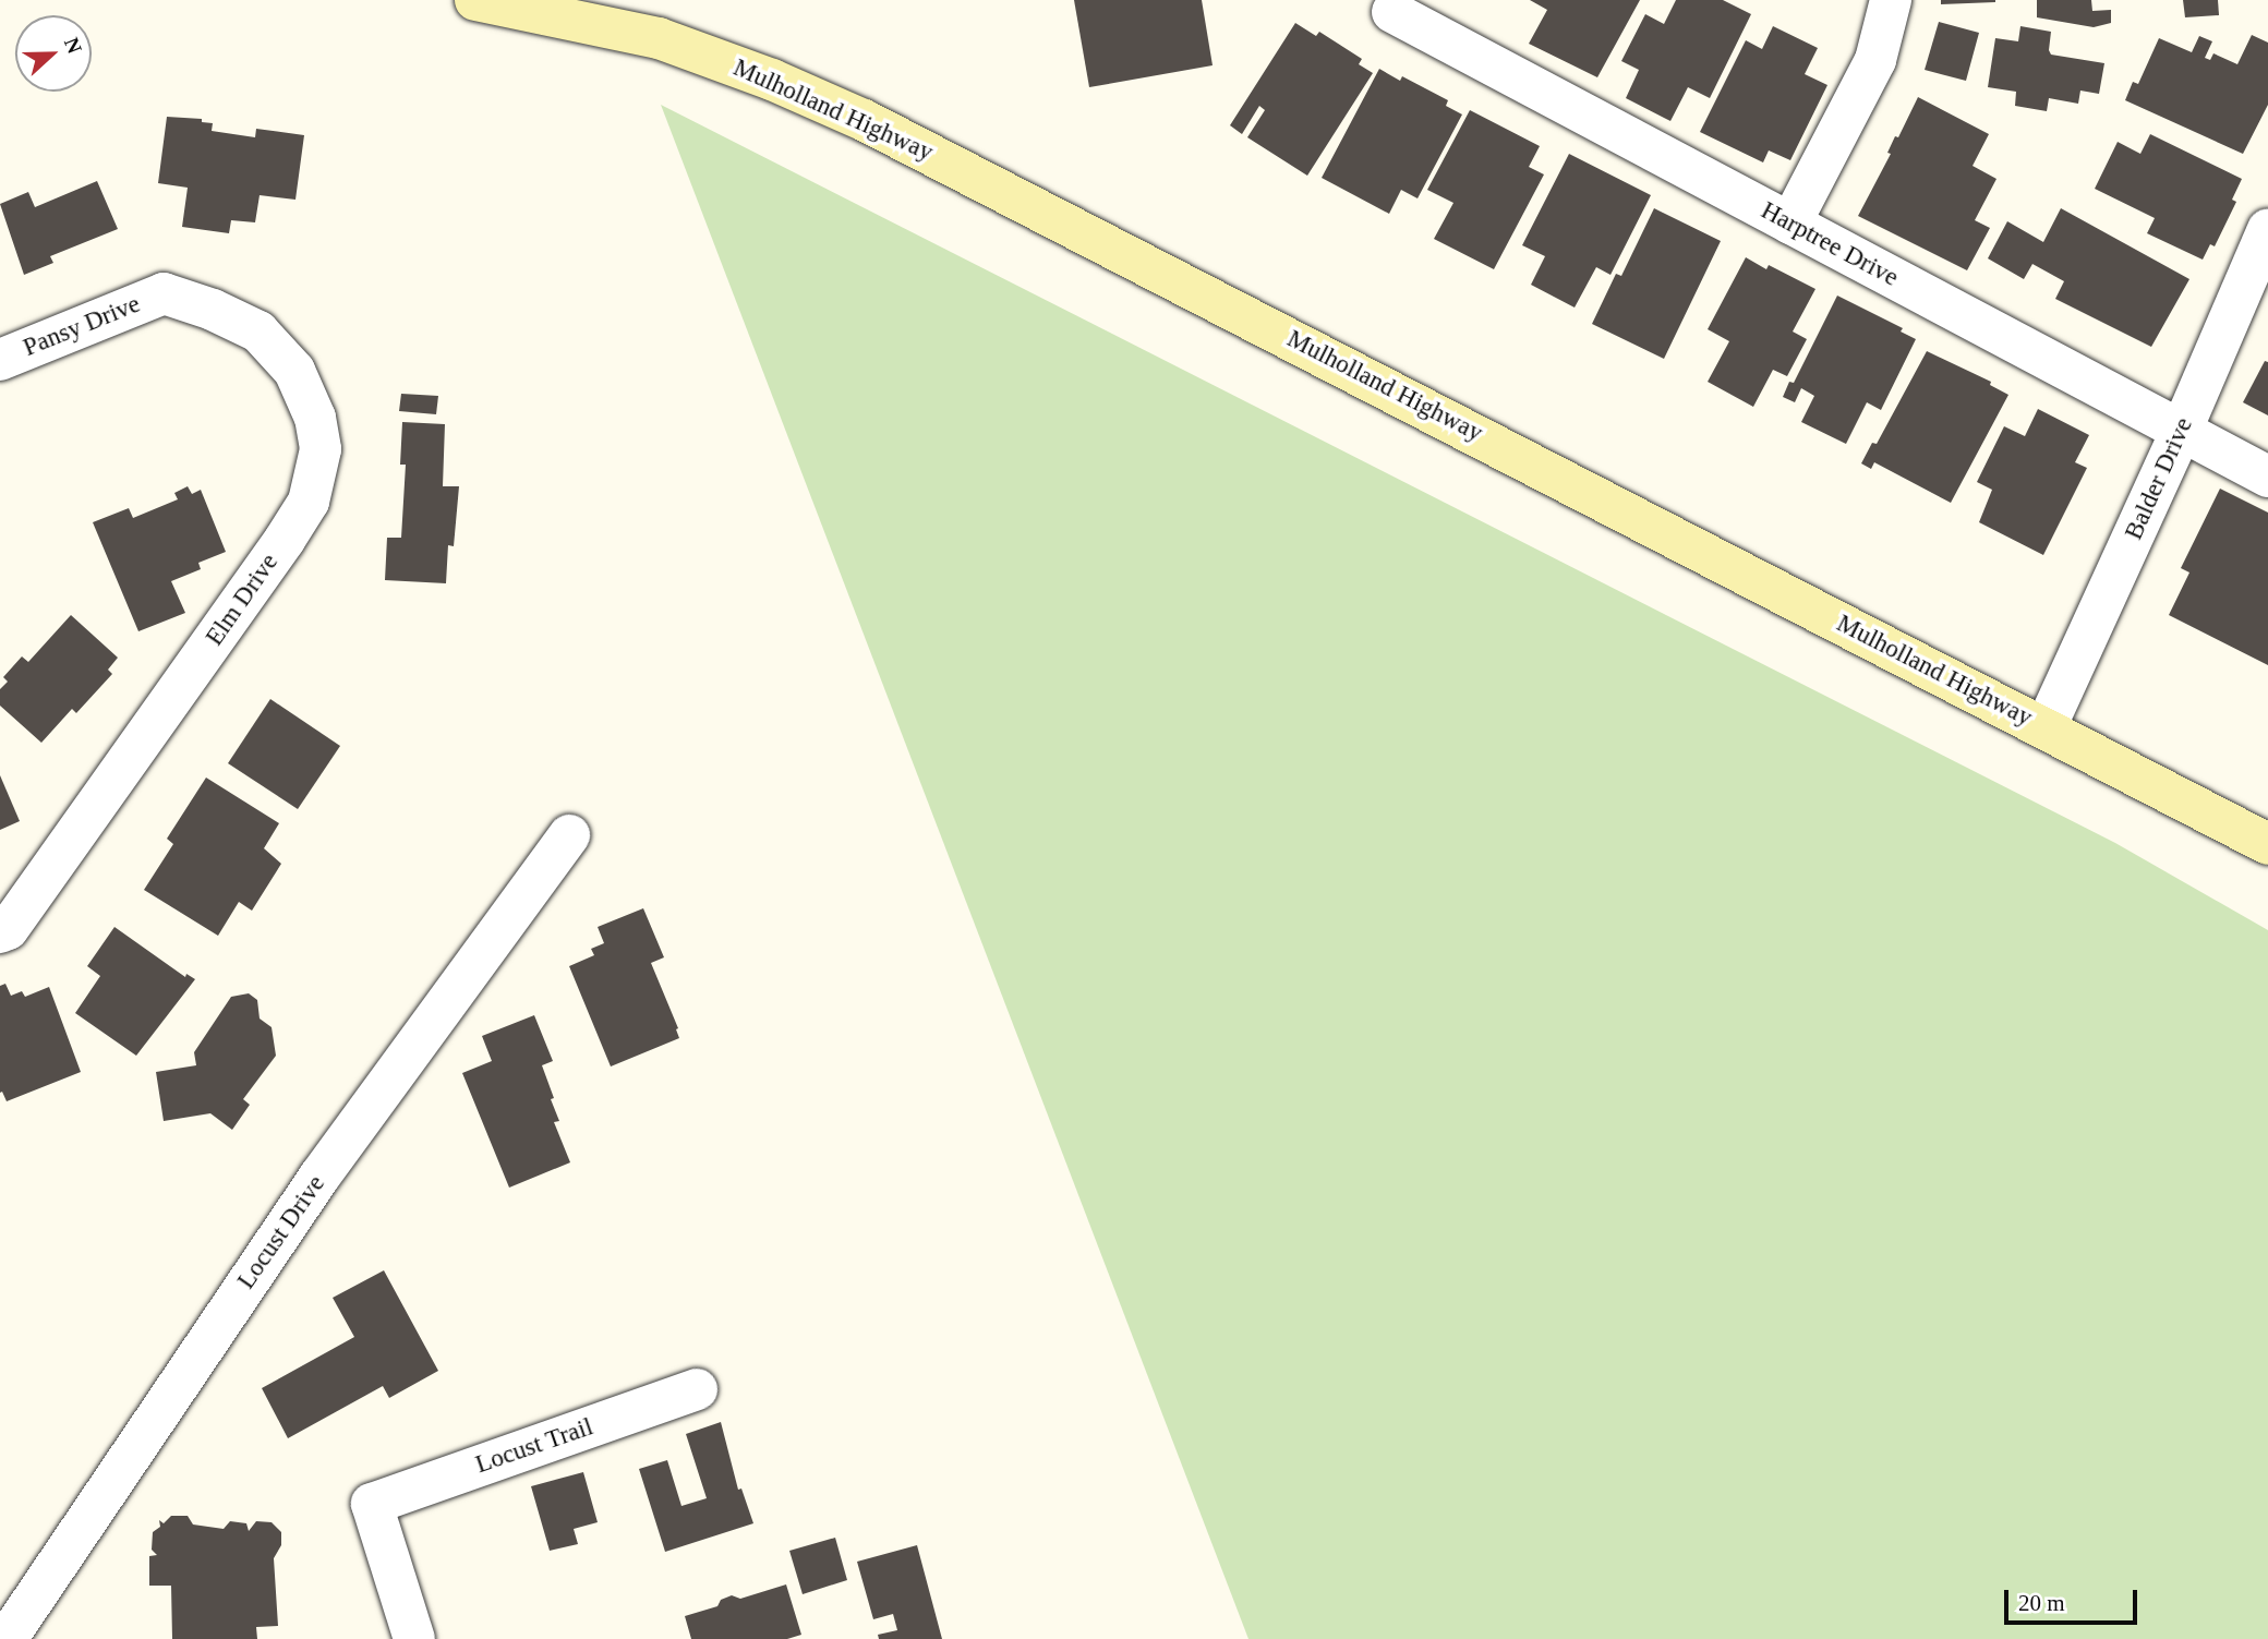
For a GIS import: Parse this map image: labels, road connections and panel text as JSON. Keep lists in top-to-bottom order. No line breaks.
{"streets":{"main road":["Mulholland Highway"],"street":["Harptree Drive","Pansy Drive","Balder Drive","Elm Drive","Locust Drive","Locust Trail"]},"crossings":[["Mulholland Highway","Balder Drive"],["Harptree Drive","Balder Drive"],["Pansy Drive","Elm Drive"]],"scale_bar":"20 m","north":"right"}
